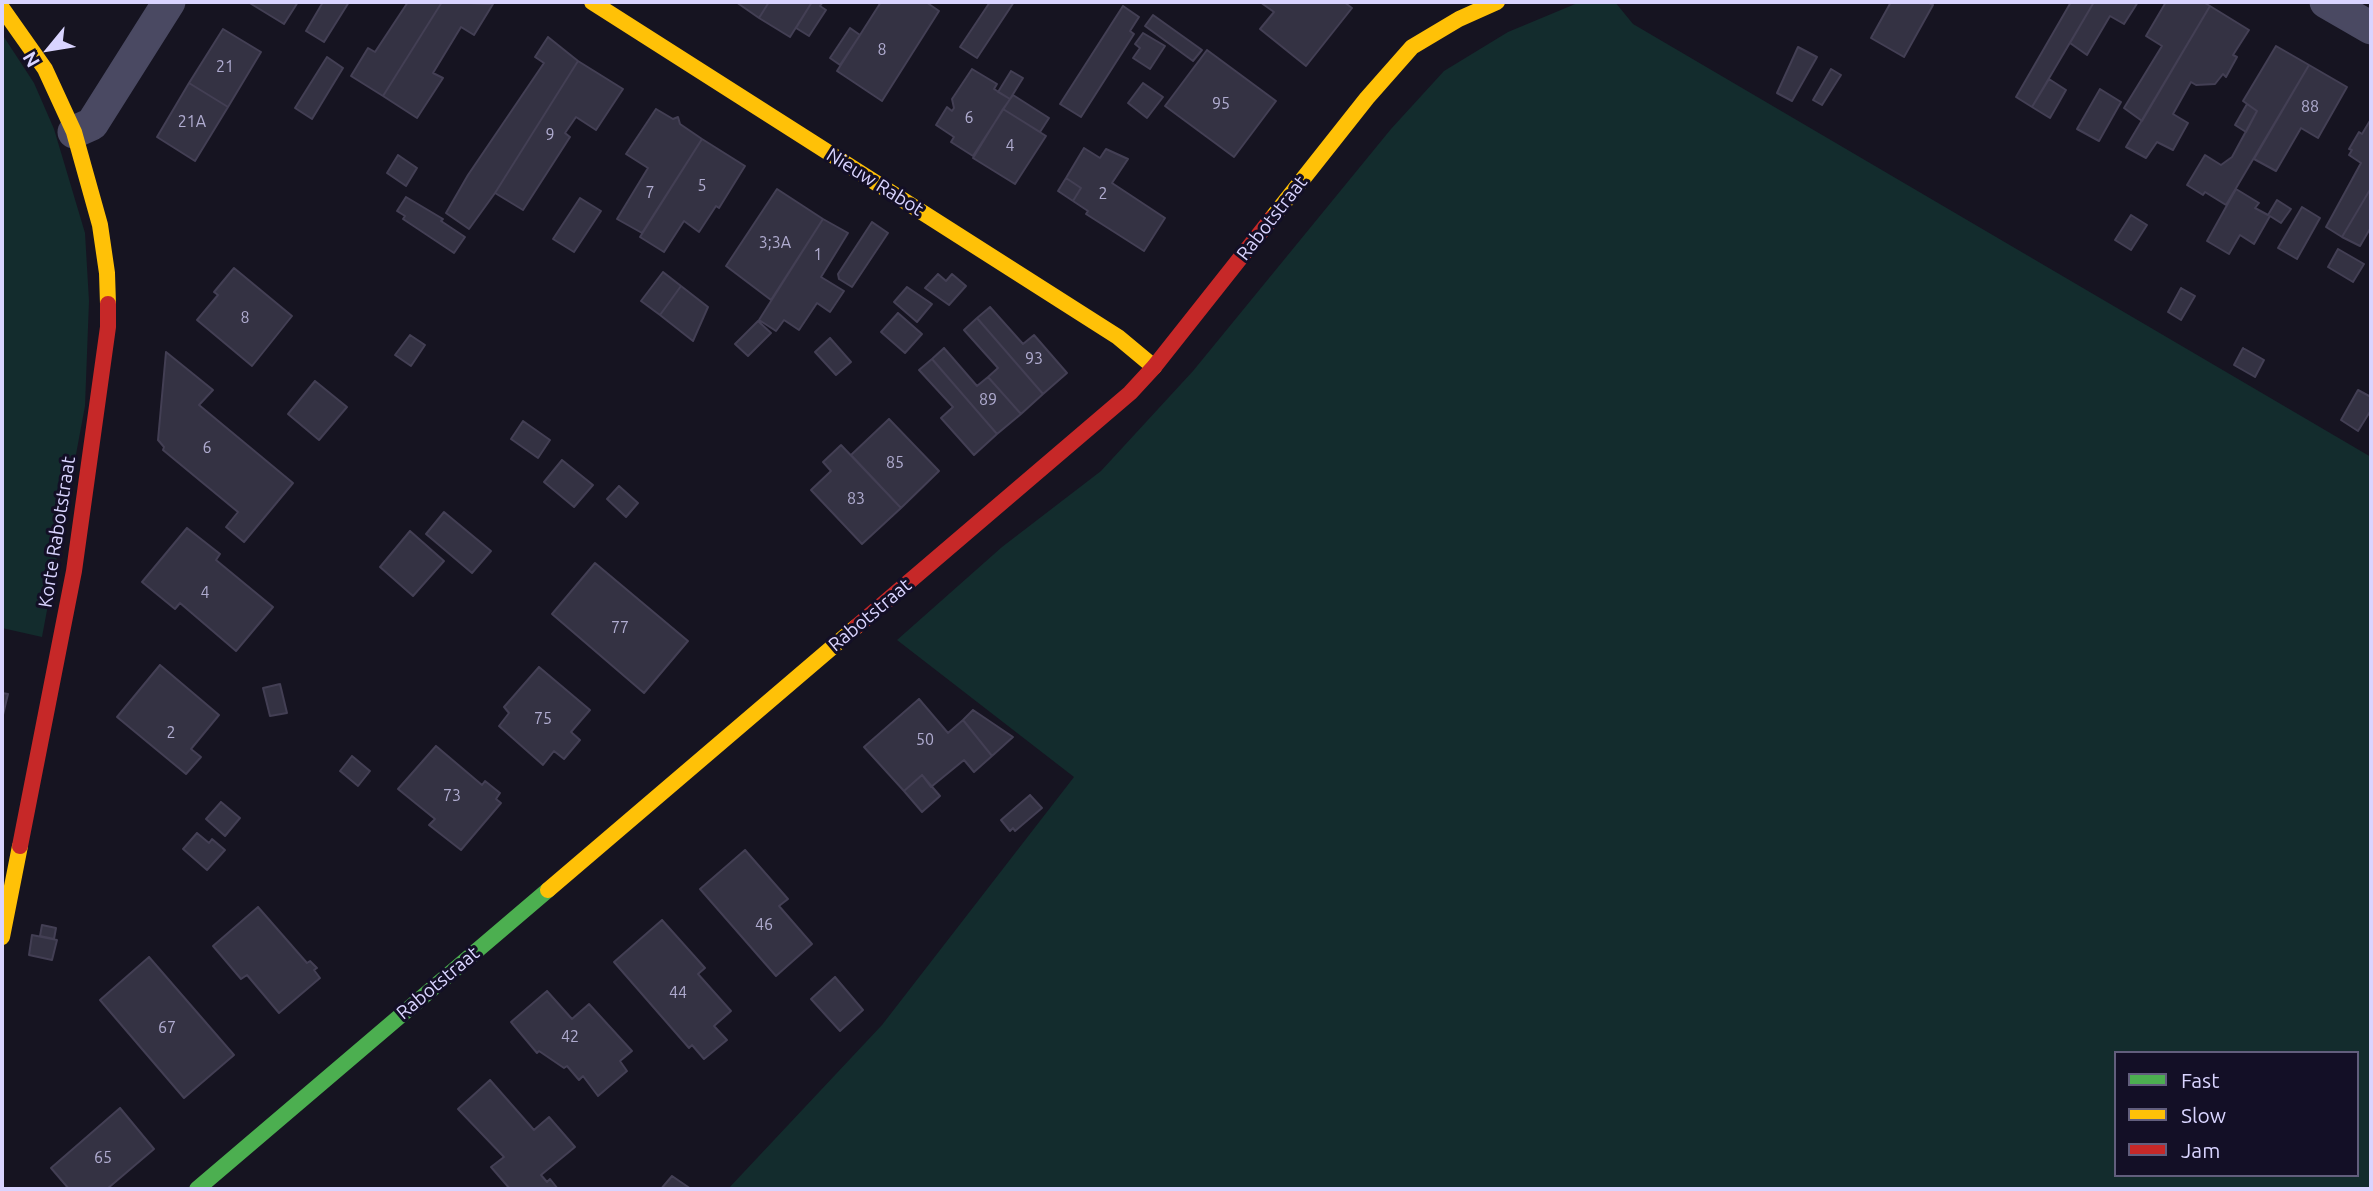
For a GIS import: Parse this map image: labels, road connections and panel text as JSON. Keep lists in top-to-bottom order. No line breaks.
{"streets":{"street":["Nieuw Rabot","Rabotstraat","Korte Rabotstraat"]},"crossings":[["Nieuw Rabot","Rabotstraat"]],"house_numbers":["8","21","95","88","6","21A","9","4","5","7","2","3;3A","1","8","93","89","6","85","83","4","77","75","2","50","73","46","44","67","42","65"],"legend":["Fast","Slow","Jam"],"north":"bottom left"}
